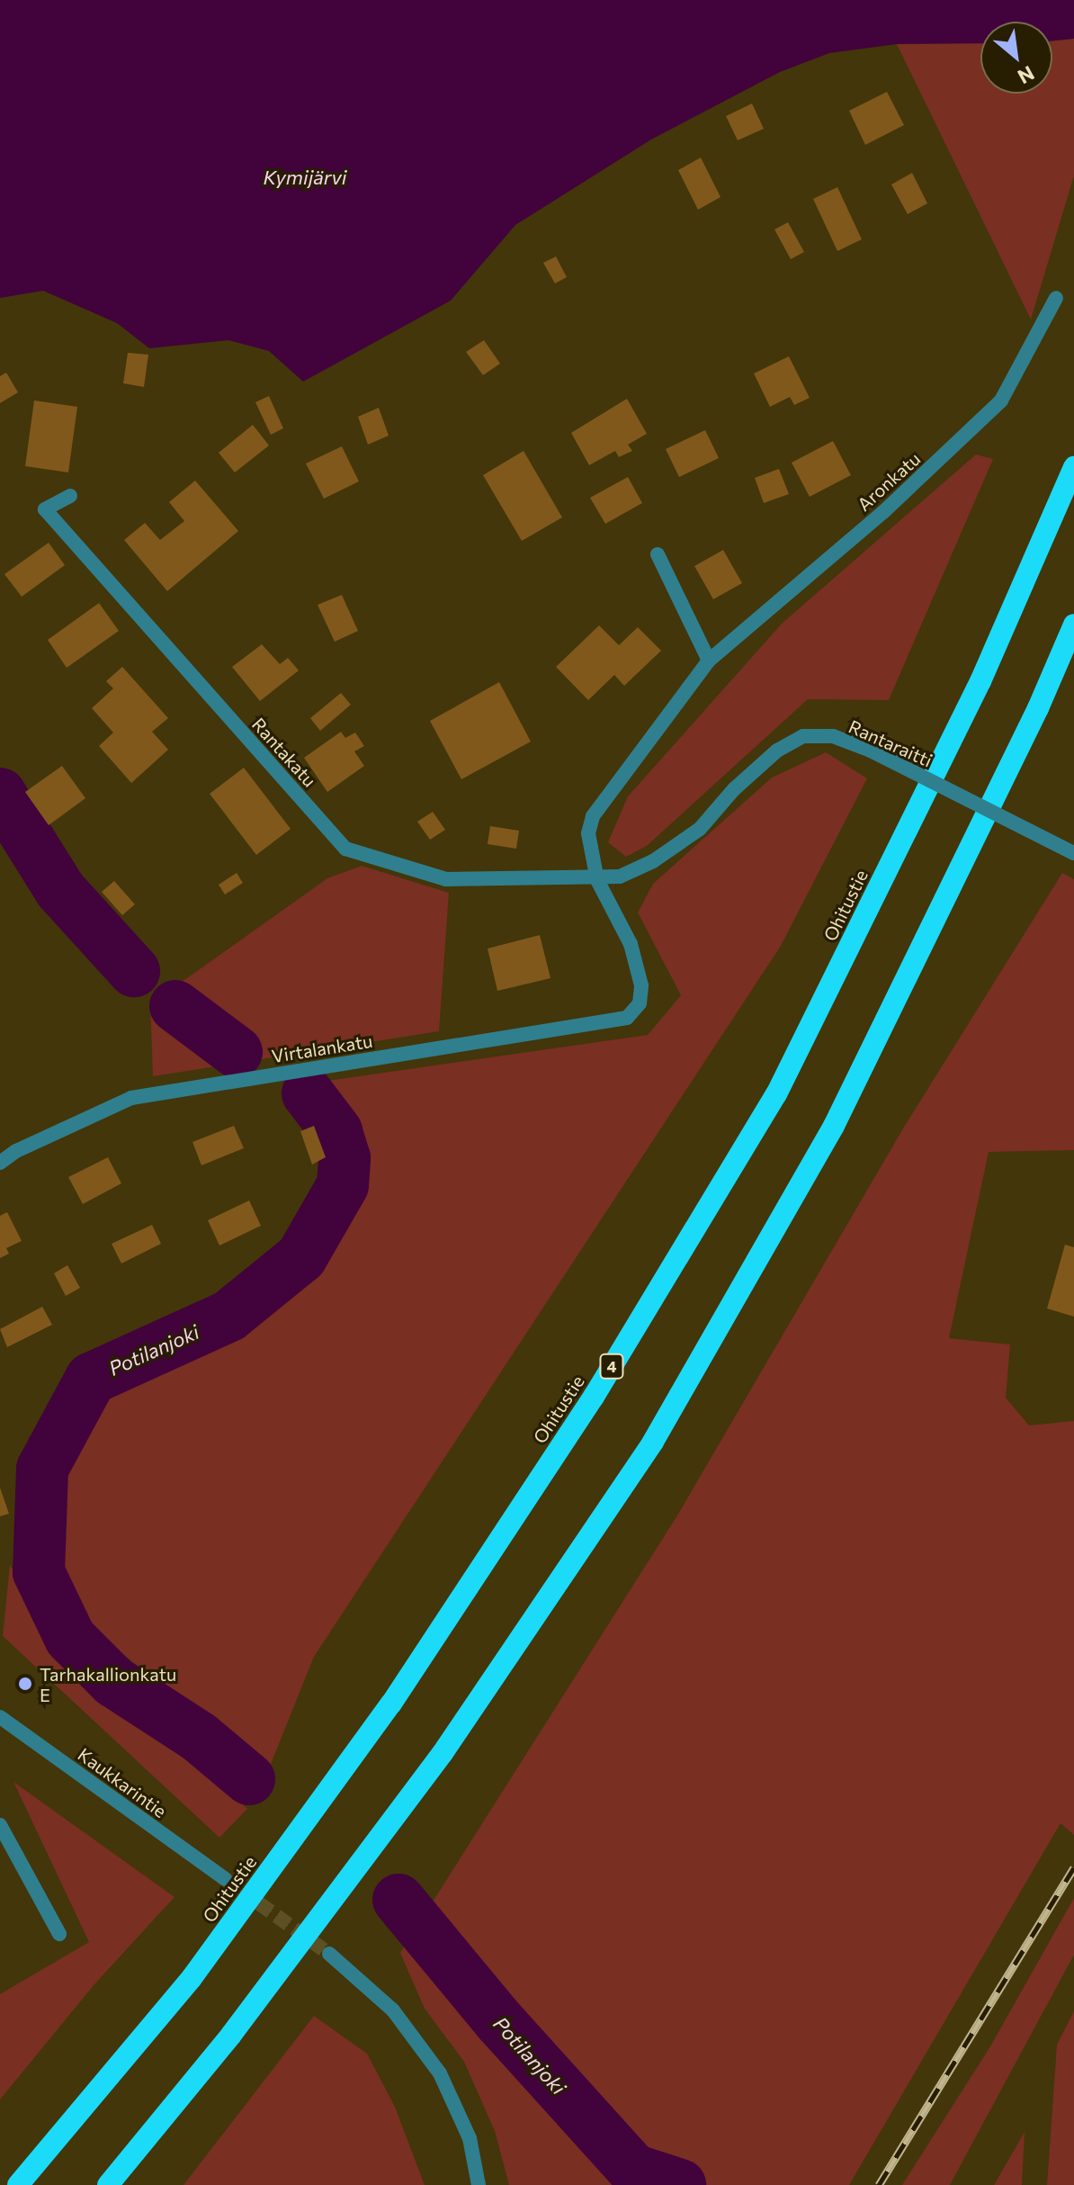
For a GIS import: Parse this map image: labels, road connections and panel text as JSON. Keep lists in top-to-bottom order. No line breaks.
{"streets":{"highway":["Ohitustie","4"],"street":["Aronkatu","Rantaraitti","Rantakatu","Virtalankatu","Kaukkarintie"]},"crossings":[["Aronkatu","Rantaraitti"],["Aronkatu","Rantakatu"],["Aronkatu","Virtalankatu"],["Rantaraitti","Rantakatu"]],"water":["Kymijärvi","Potilanjoki"],"places":["Tarhakallionkatu E"],"north":"bottom right"}
